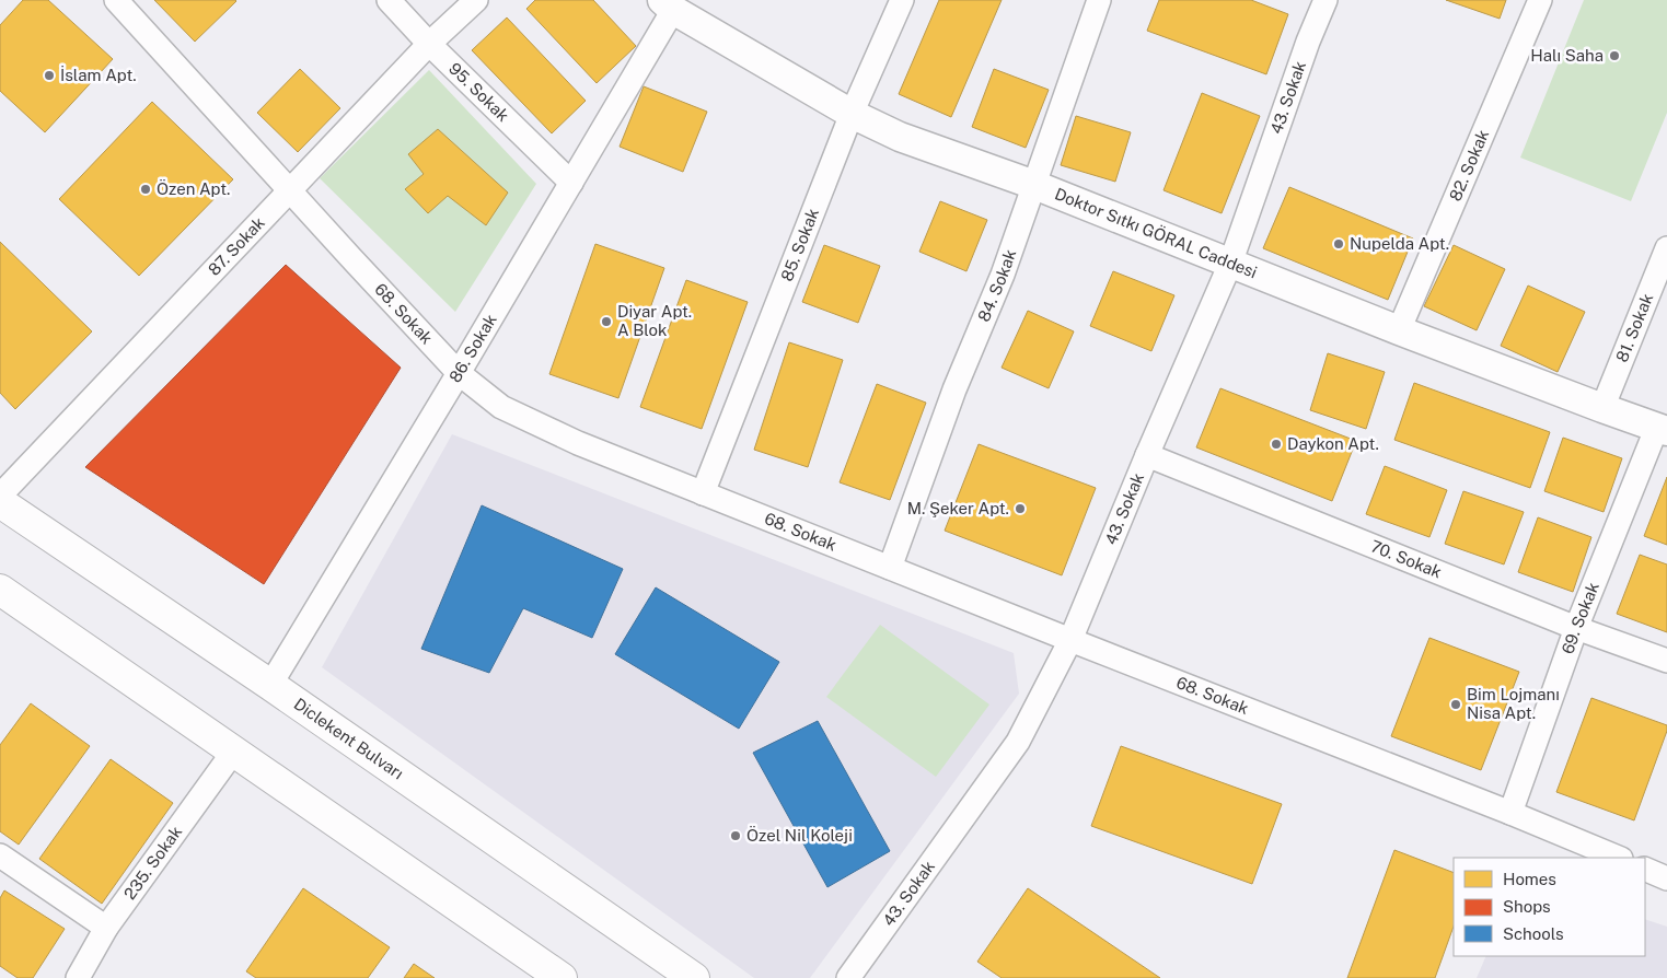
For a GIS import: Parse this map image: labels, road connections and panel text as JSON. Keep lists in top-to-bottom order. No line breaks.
{"streets":{"main road":["Diclekent Bulvarı"],"street":["95. Sokak","43. Sokak","82. Sokak","Doktor Sıtkı GÖRAL Caddesi","85. Sokak","87. Sokak","84. Sokak","68. Sokak","81. Sokak","86. Sokak","70. Sokak","69. Sokak","235. Sokak"]},"crossings":[["95. Sokak","87. Sokak"],["95. Sokak","86. Sokak"],["43. Sokak","Doktor Sıtkı GÖRAL Caddesi"],["43. Sokak","68. Sokak"],["43. Sokak","70. Sokak"],["82. Sokak","Doktor Sıtkı GÖRAL Caddesi"],["Doktor Sıtkı GÖRAL Caddesi","85. Sokak"],["Doktor Sıtkı GÖRAL Caddesi","84. Sokak"],["Doktor Sıtkı GÖRAL Caddesi","81. Sokak"],["Doktor Sıtkı GÖRAL Caddesi","86. Sokak"],["Doktor Sıtkı GÖRAL Caddesi","69. Sokak"],["85. Sokak","68. Sokak"],["87. Sokak","68. Sokak"],["84. Sokak","68. Sokak"],["68. Sokak","86. Sokak"],["68. Sokak","69. Sokak"],["86. Sokak","Diclekent Bulvarı"],["70. Sokak","69. Sokak"]],"places":["Halı Saha","İslam Apt.","Özen Apt.","Nupelda Apt.","Diyar Apt. A Blok","Daykon Apt.","M. Şeker Apt.","Bim Lojmanı Nisa Apt.","Özel Nil Koleji"],"legend":["Homes","Shops","Schools"]}
